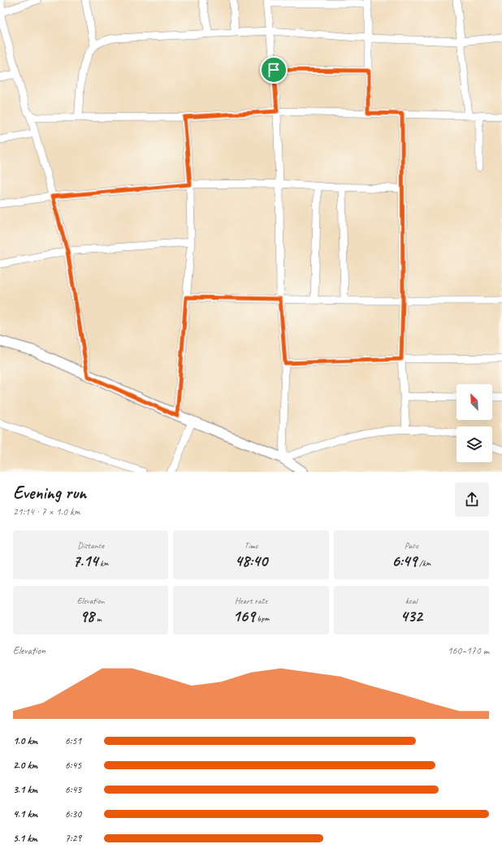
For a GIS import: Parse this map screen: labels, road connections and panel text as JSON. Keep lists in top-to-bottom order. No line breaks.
{"north":"top left","page":{"heading":["Evening run","21:14 · 7 × 1.0 km"],"stats":[["Distance","7.14 km"],["Time","48:40"],["Pace","6:49 /km"],["Elevation","98 m"],["Heart rate","169 bpm"],["kcal","432"]],"chart":["Elevation","160–170 m"],"list":[{"name":"1.0 km","note":"6:51"},{"name":"2.0 km","note":"6:45"},{"name":"3.1 km","note":"6:43"},{"name":"4.1 km","note":"6:30"},{"name":"5.1 km","note":"7:29"}]}}
